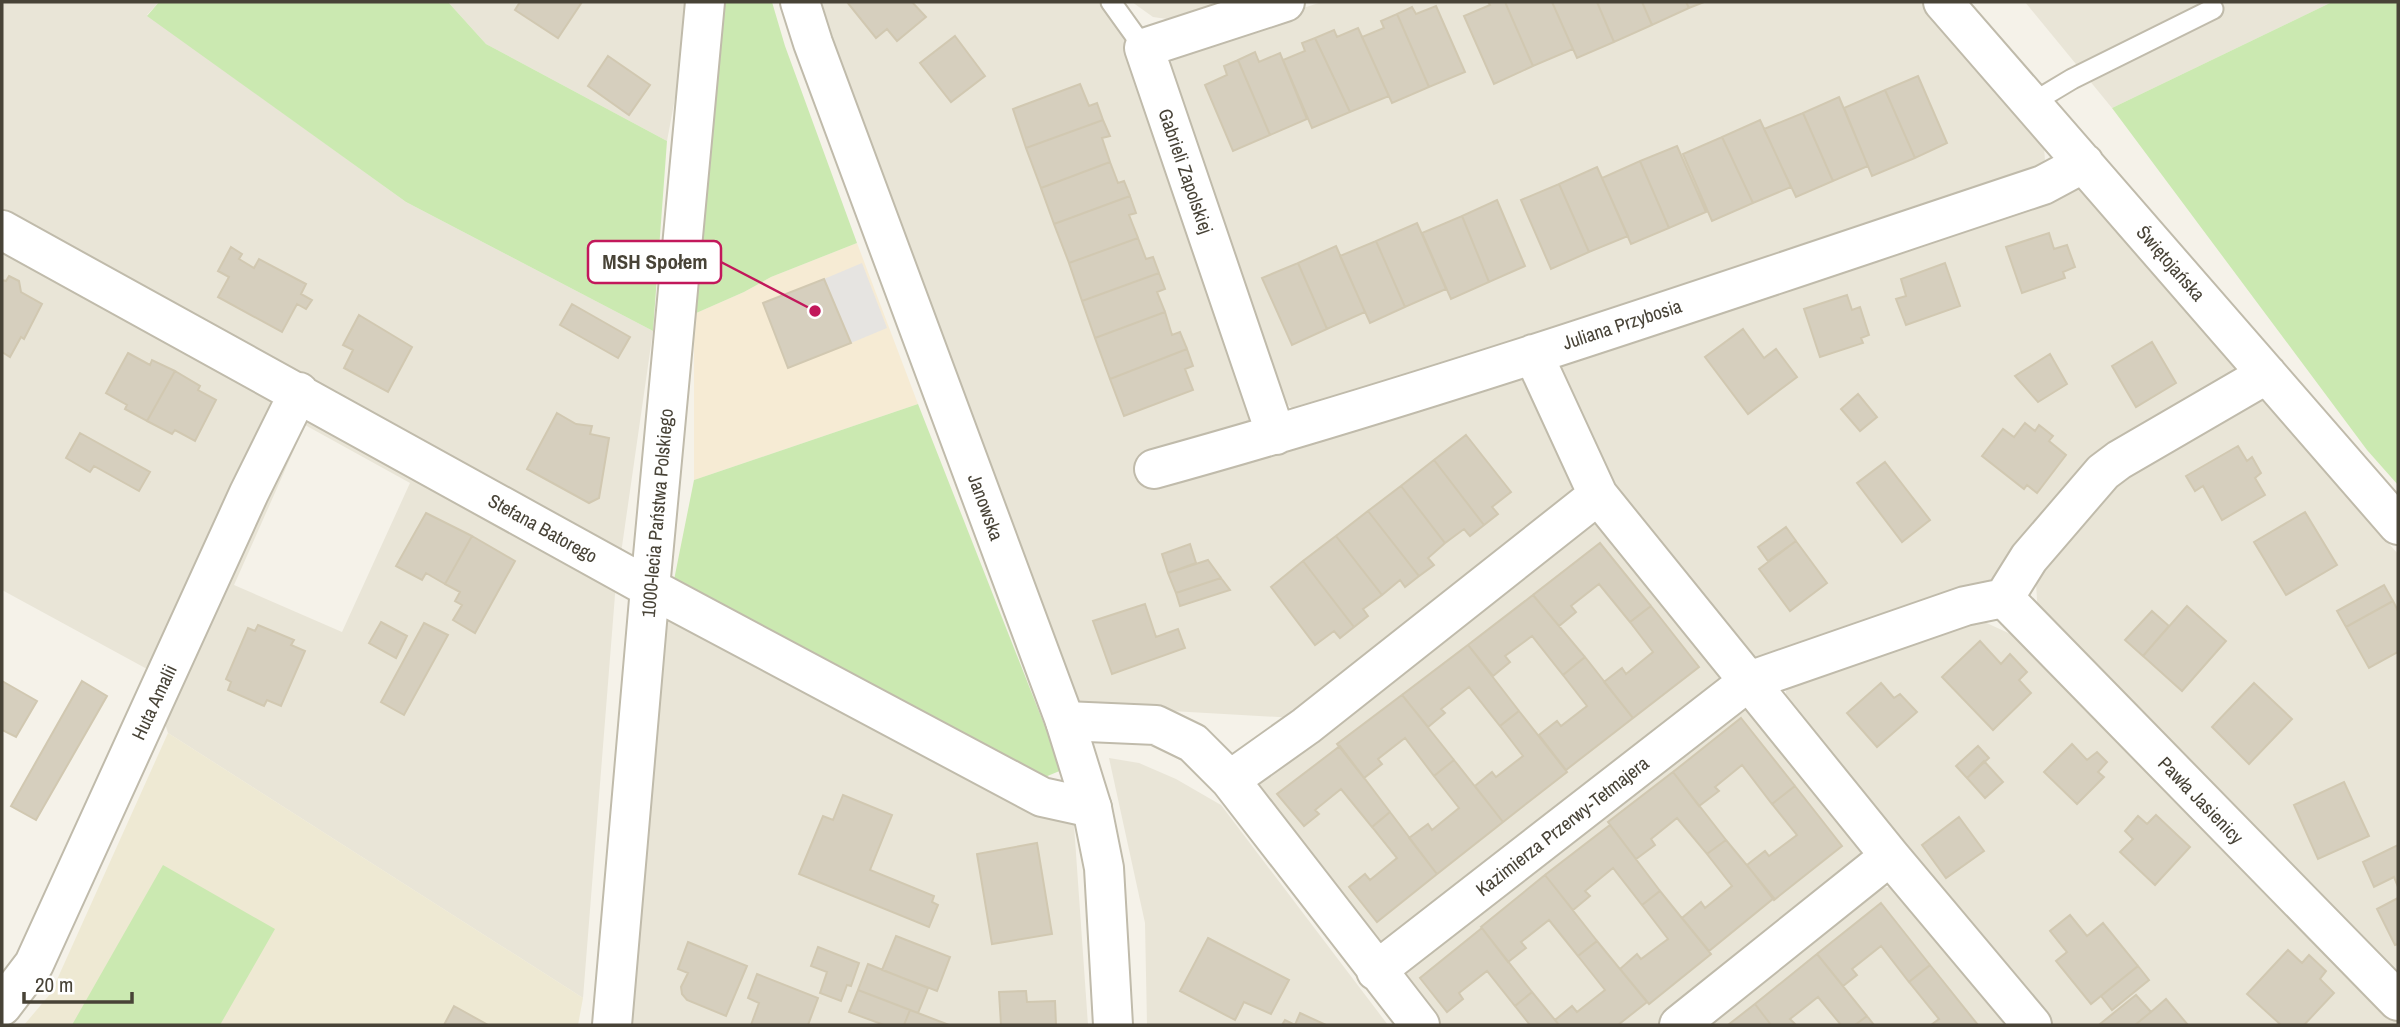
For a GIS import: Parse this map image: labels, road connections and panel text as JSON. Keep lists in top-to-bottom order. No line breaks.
{"streets":{"street":["Gabrieli Zapolskiej","Świętojańska","Juliana Przybosia","Janowska","1000-lecia Państwa Polskiego","Stefana Batorego","Huta Amalii","Pawła Jasienicy","Kazimierza Przerwy-Tetmajera"]},"crossings":[["Gabrieli Zapolskiej","Juliana Przybosia"],["Świętojańska","Juliana Przybosia"],["Janowska","Stefana Batorego"],["1000-lecia Państwa Polskiego","Stefana Batorego"],["Stefana Batorego","Huta Amalii"]],"places":["MSH Społem"],"scale_bar":"20 m"}
